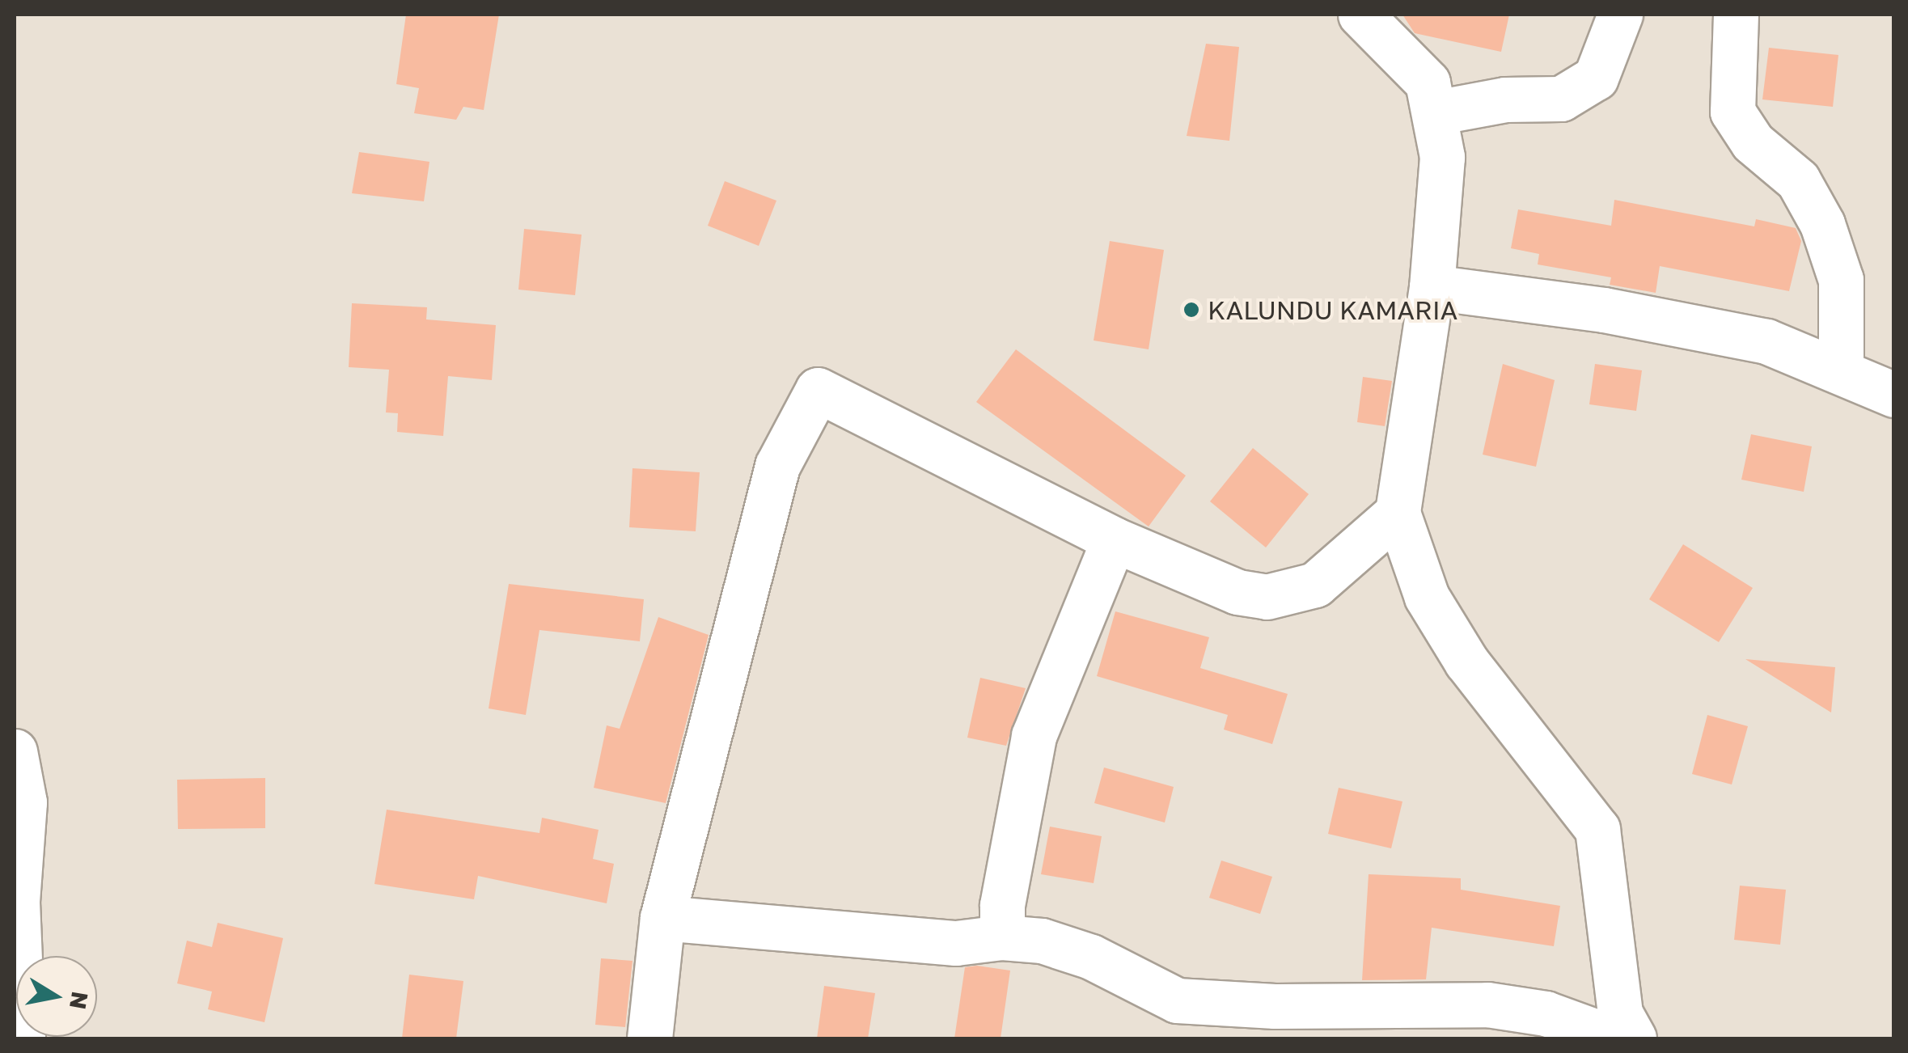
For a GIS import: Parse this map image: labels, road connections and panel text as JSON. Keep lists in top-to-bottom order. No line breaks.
{"places":["KALUNDU KAMARIA"],"north":"right"}
